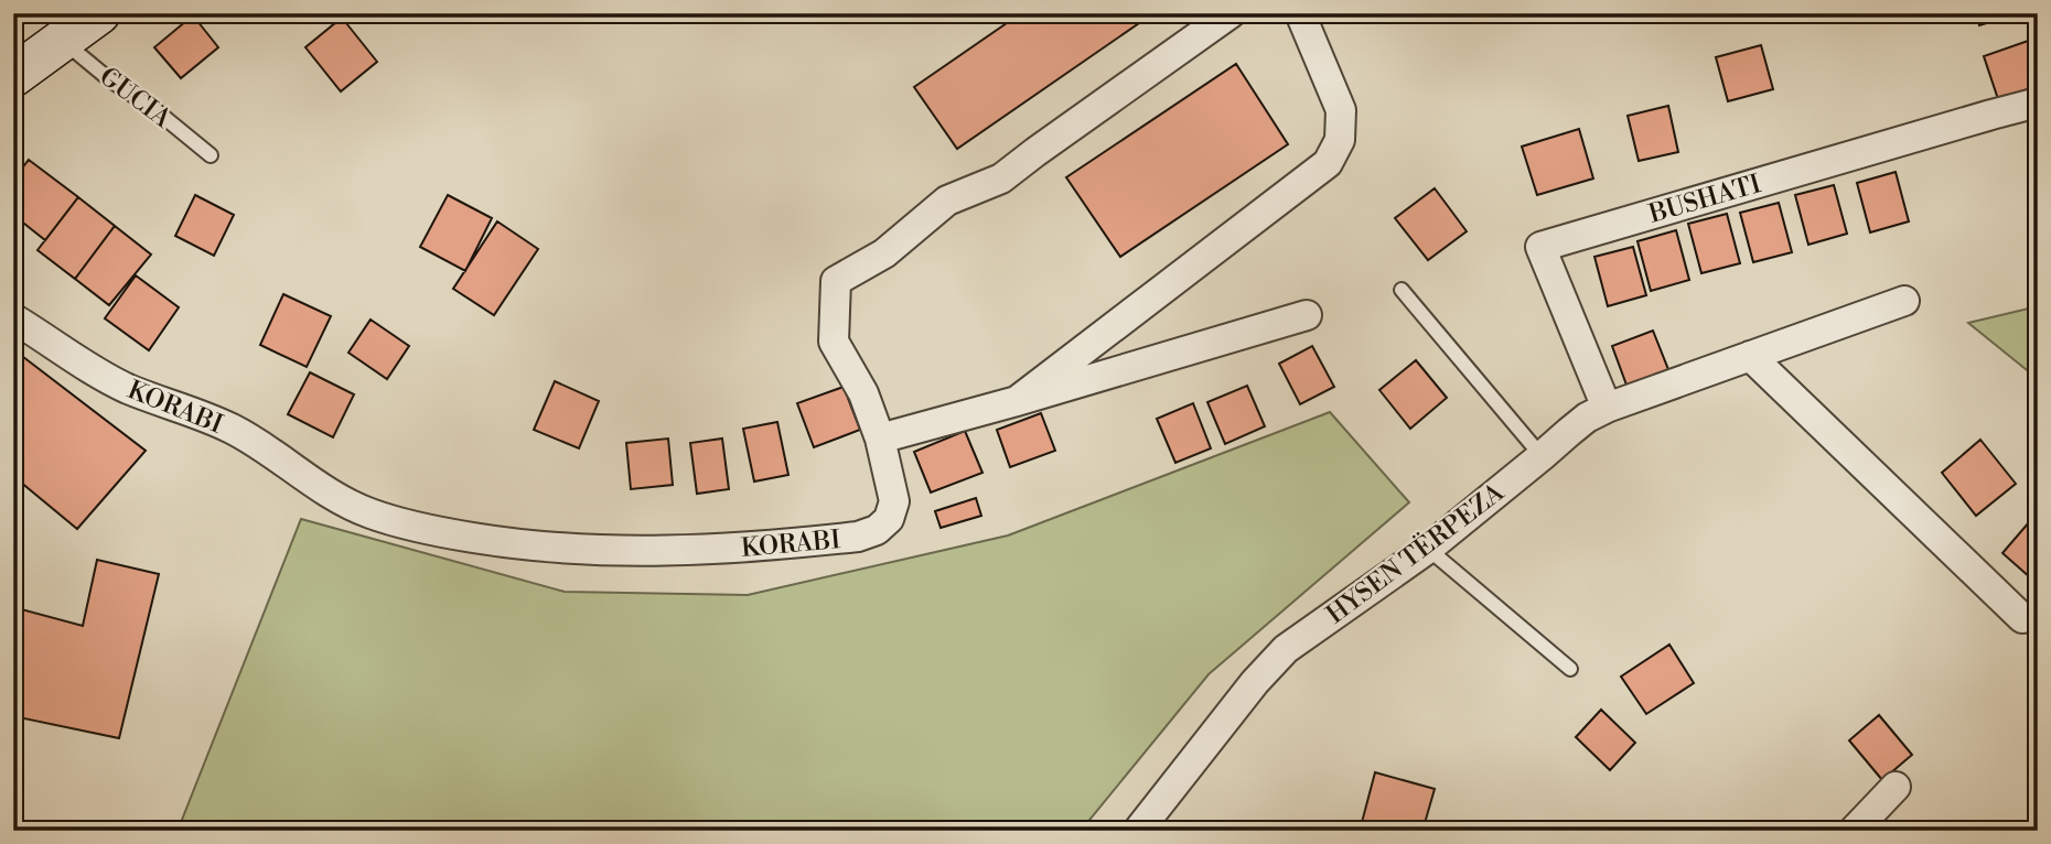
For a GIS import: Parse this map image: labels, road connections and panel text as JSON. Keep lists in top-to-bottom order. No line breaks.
{"streets":{"street":["BUSHATI","KORABI","HYSEN TËRPEZA"],"lane":["GUCIA"]},"crossings":[["BUSHATI","HYSEN TËRPEZA"]]}
